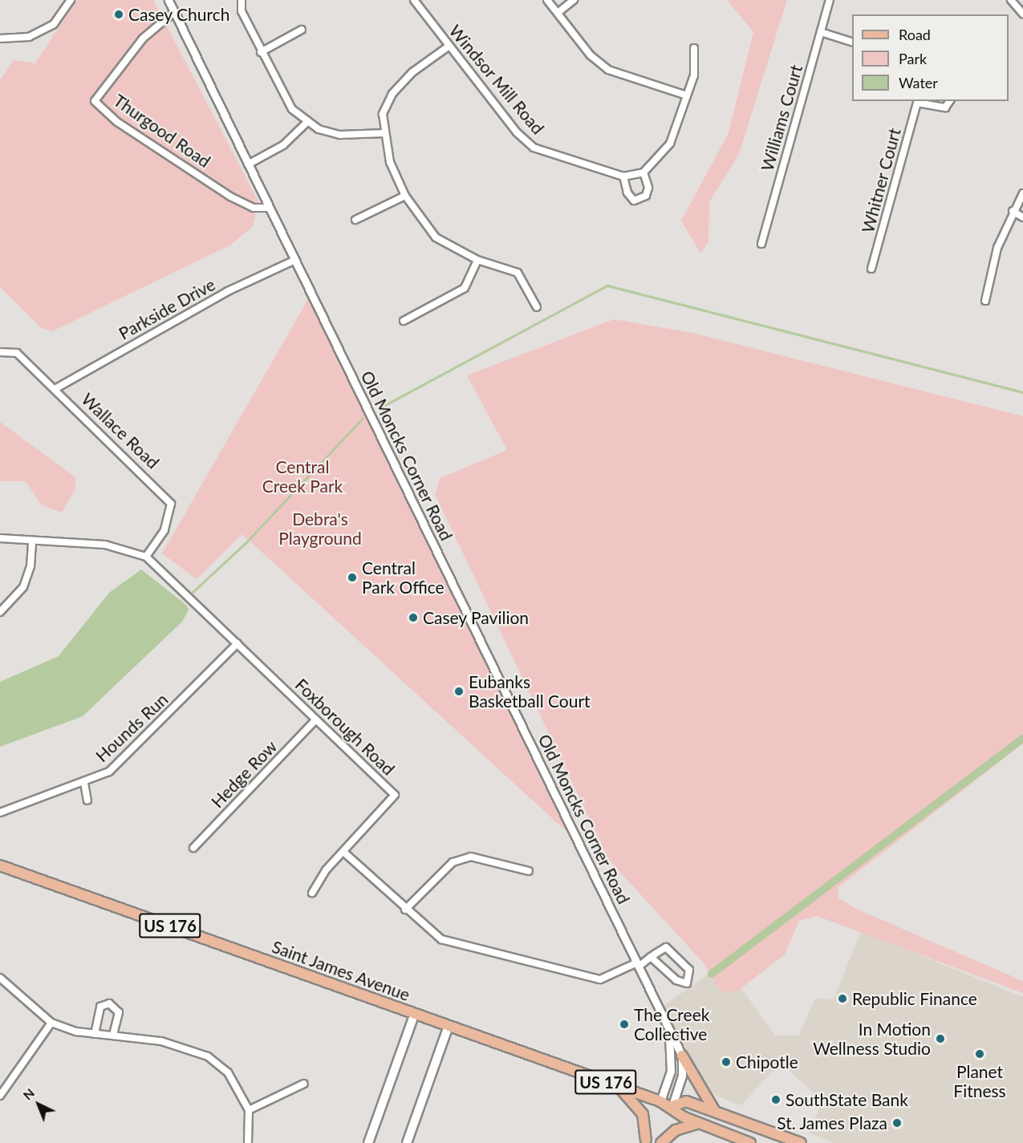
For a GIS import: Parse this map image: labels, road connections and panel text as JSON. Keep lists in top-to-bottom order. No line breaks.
{"streets":{"main road":["US 176","Saint James Avenue"],"street":["Windsor Mill Road","Williams Court","Thurgood Road","Whitner Court","Parkside Drive","Wallace Road","Old Moncks Corner Road","Foxborough Road","Hounds Run","Hedge Row"]},"crossings":[["Thurgood Road","Old Moncks Corner Road"],["Parkside Drive","Wallace Road"],["Parkside Drive","Old Moncks Corner Road"],["Wallace Road","Foxborough Road"],["Foxborough Road","Hounds Run"],["Foxborough Road","Hedge Row"]],"parks":["Central Creek Park","Debra's Playground"],"places":["Casey Church","Central Park Office","Casey Pavilion","Eubanks Basketball Court","Republic Finance","The Creek Collective","In Motion Wellness Studio","Planet Fitness","Chipotle","SouthState Bank","St. James Plaza"],"legend":["Road","Park","Water"],"north":"top left"}
